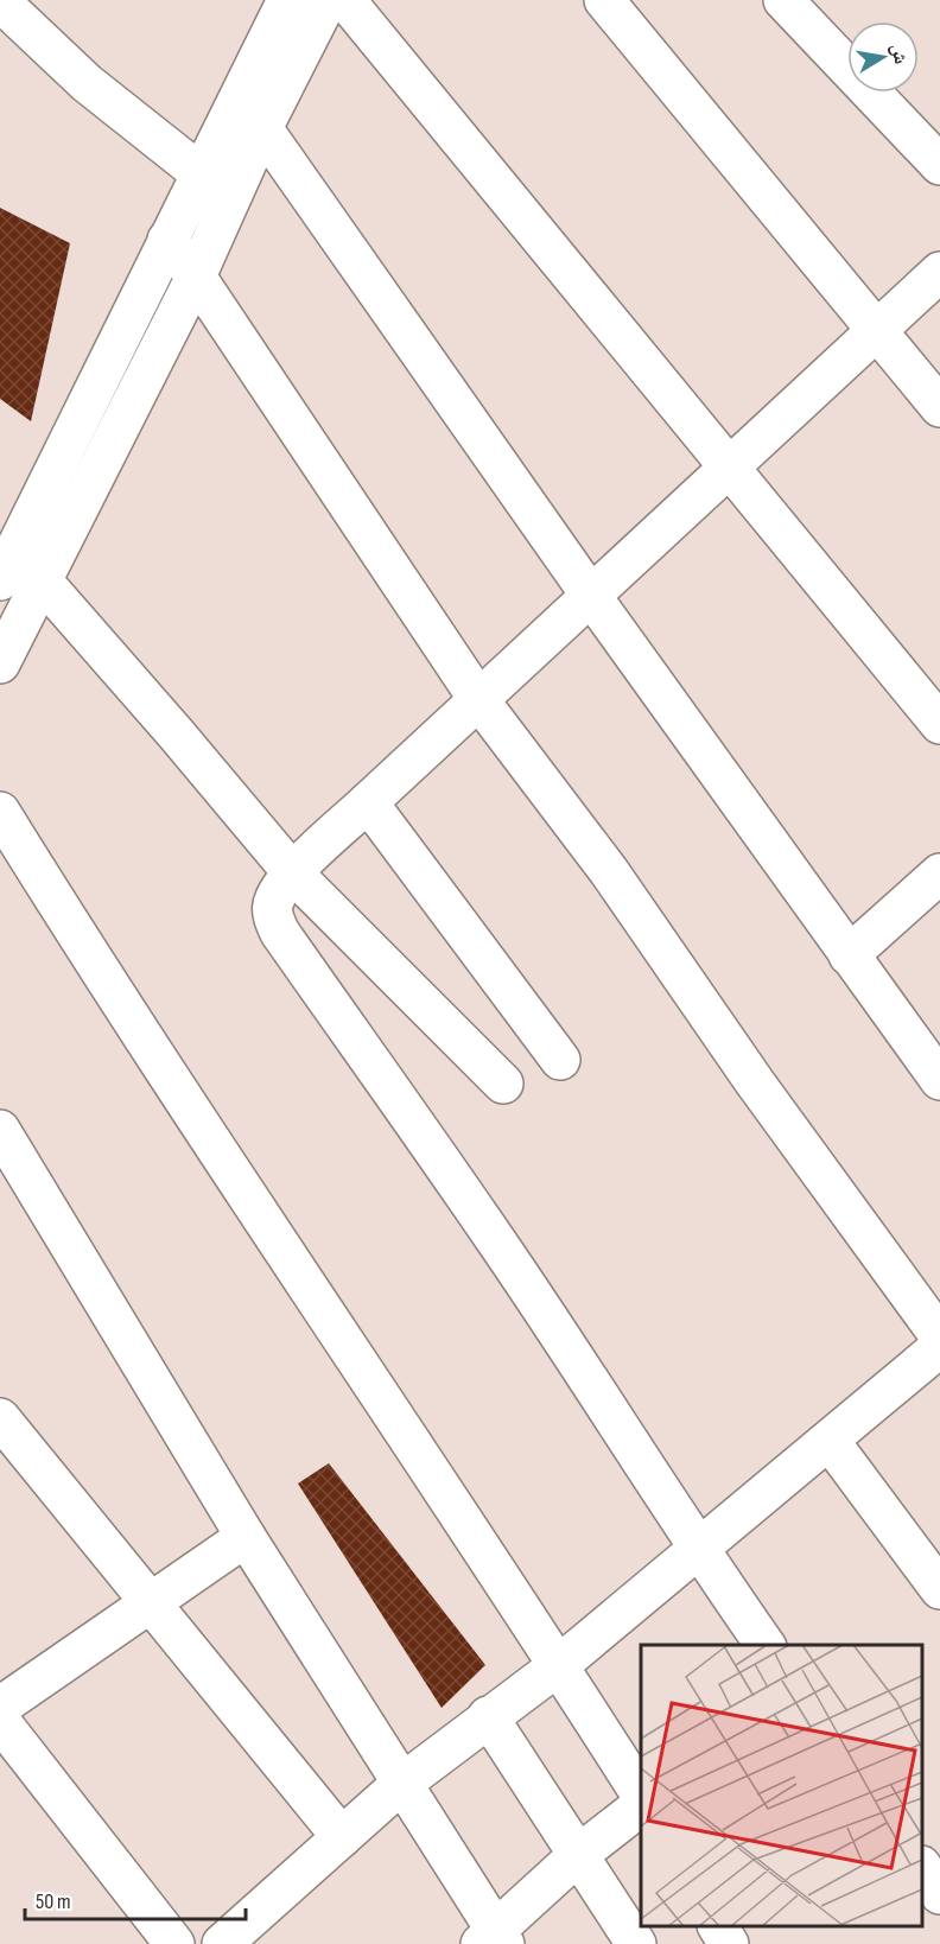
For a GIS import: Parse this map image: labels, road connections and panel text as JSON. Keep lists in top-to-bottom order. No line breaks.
{"scale_bar":"50 m","north":"right"}
